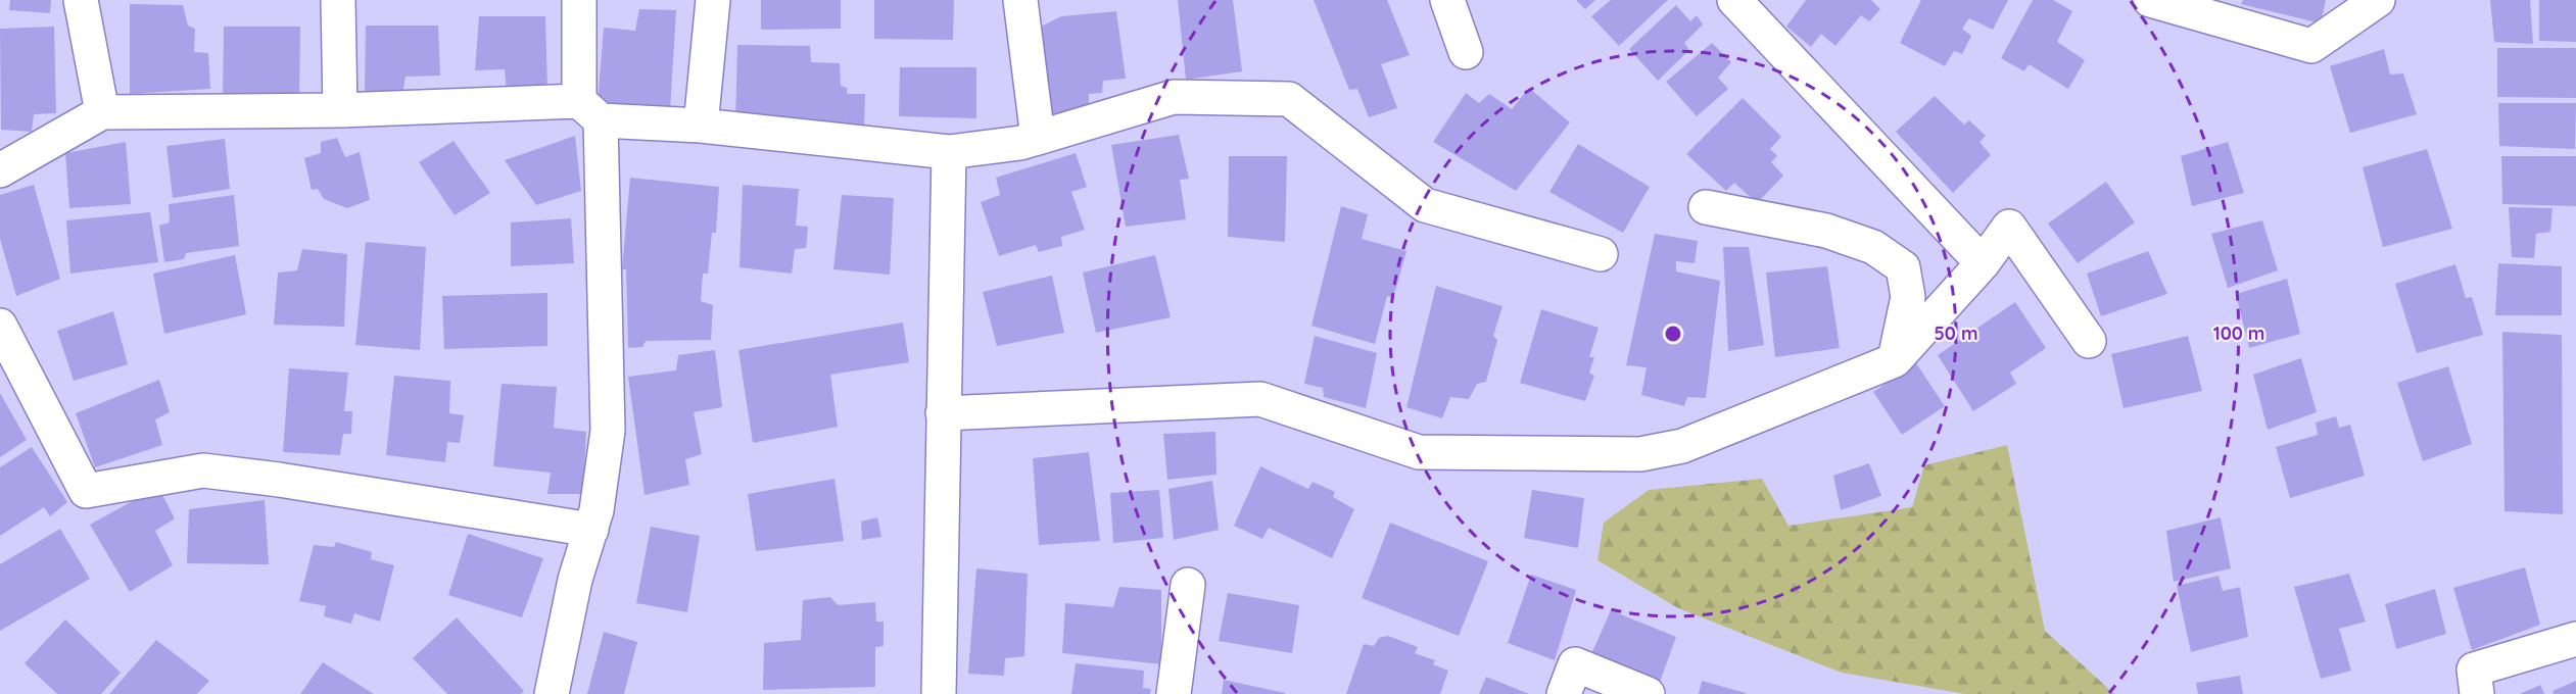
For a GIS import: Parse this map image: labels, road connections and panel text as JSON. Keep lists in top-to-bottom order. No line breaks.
{"rings":["50 m","100 m"]}
